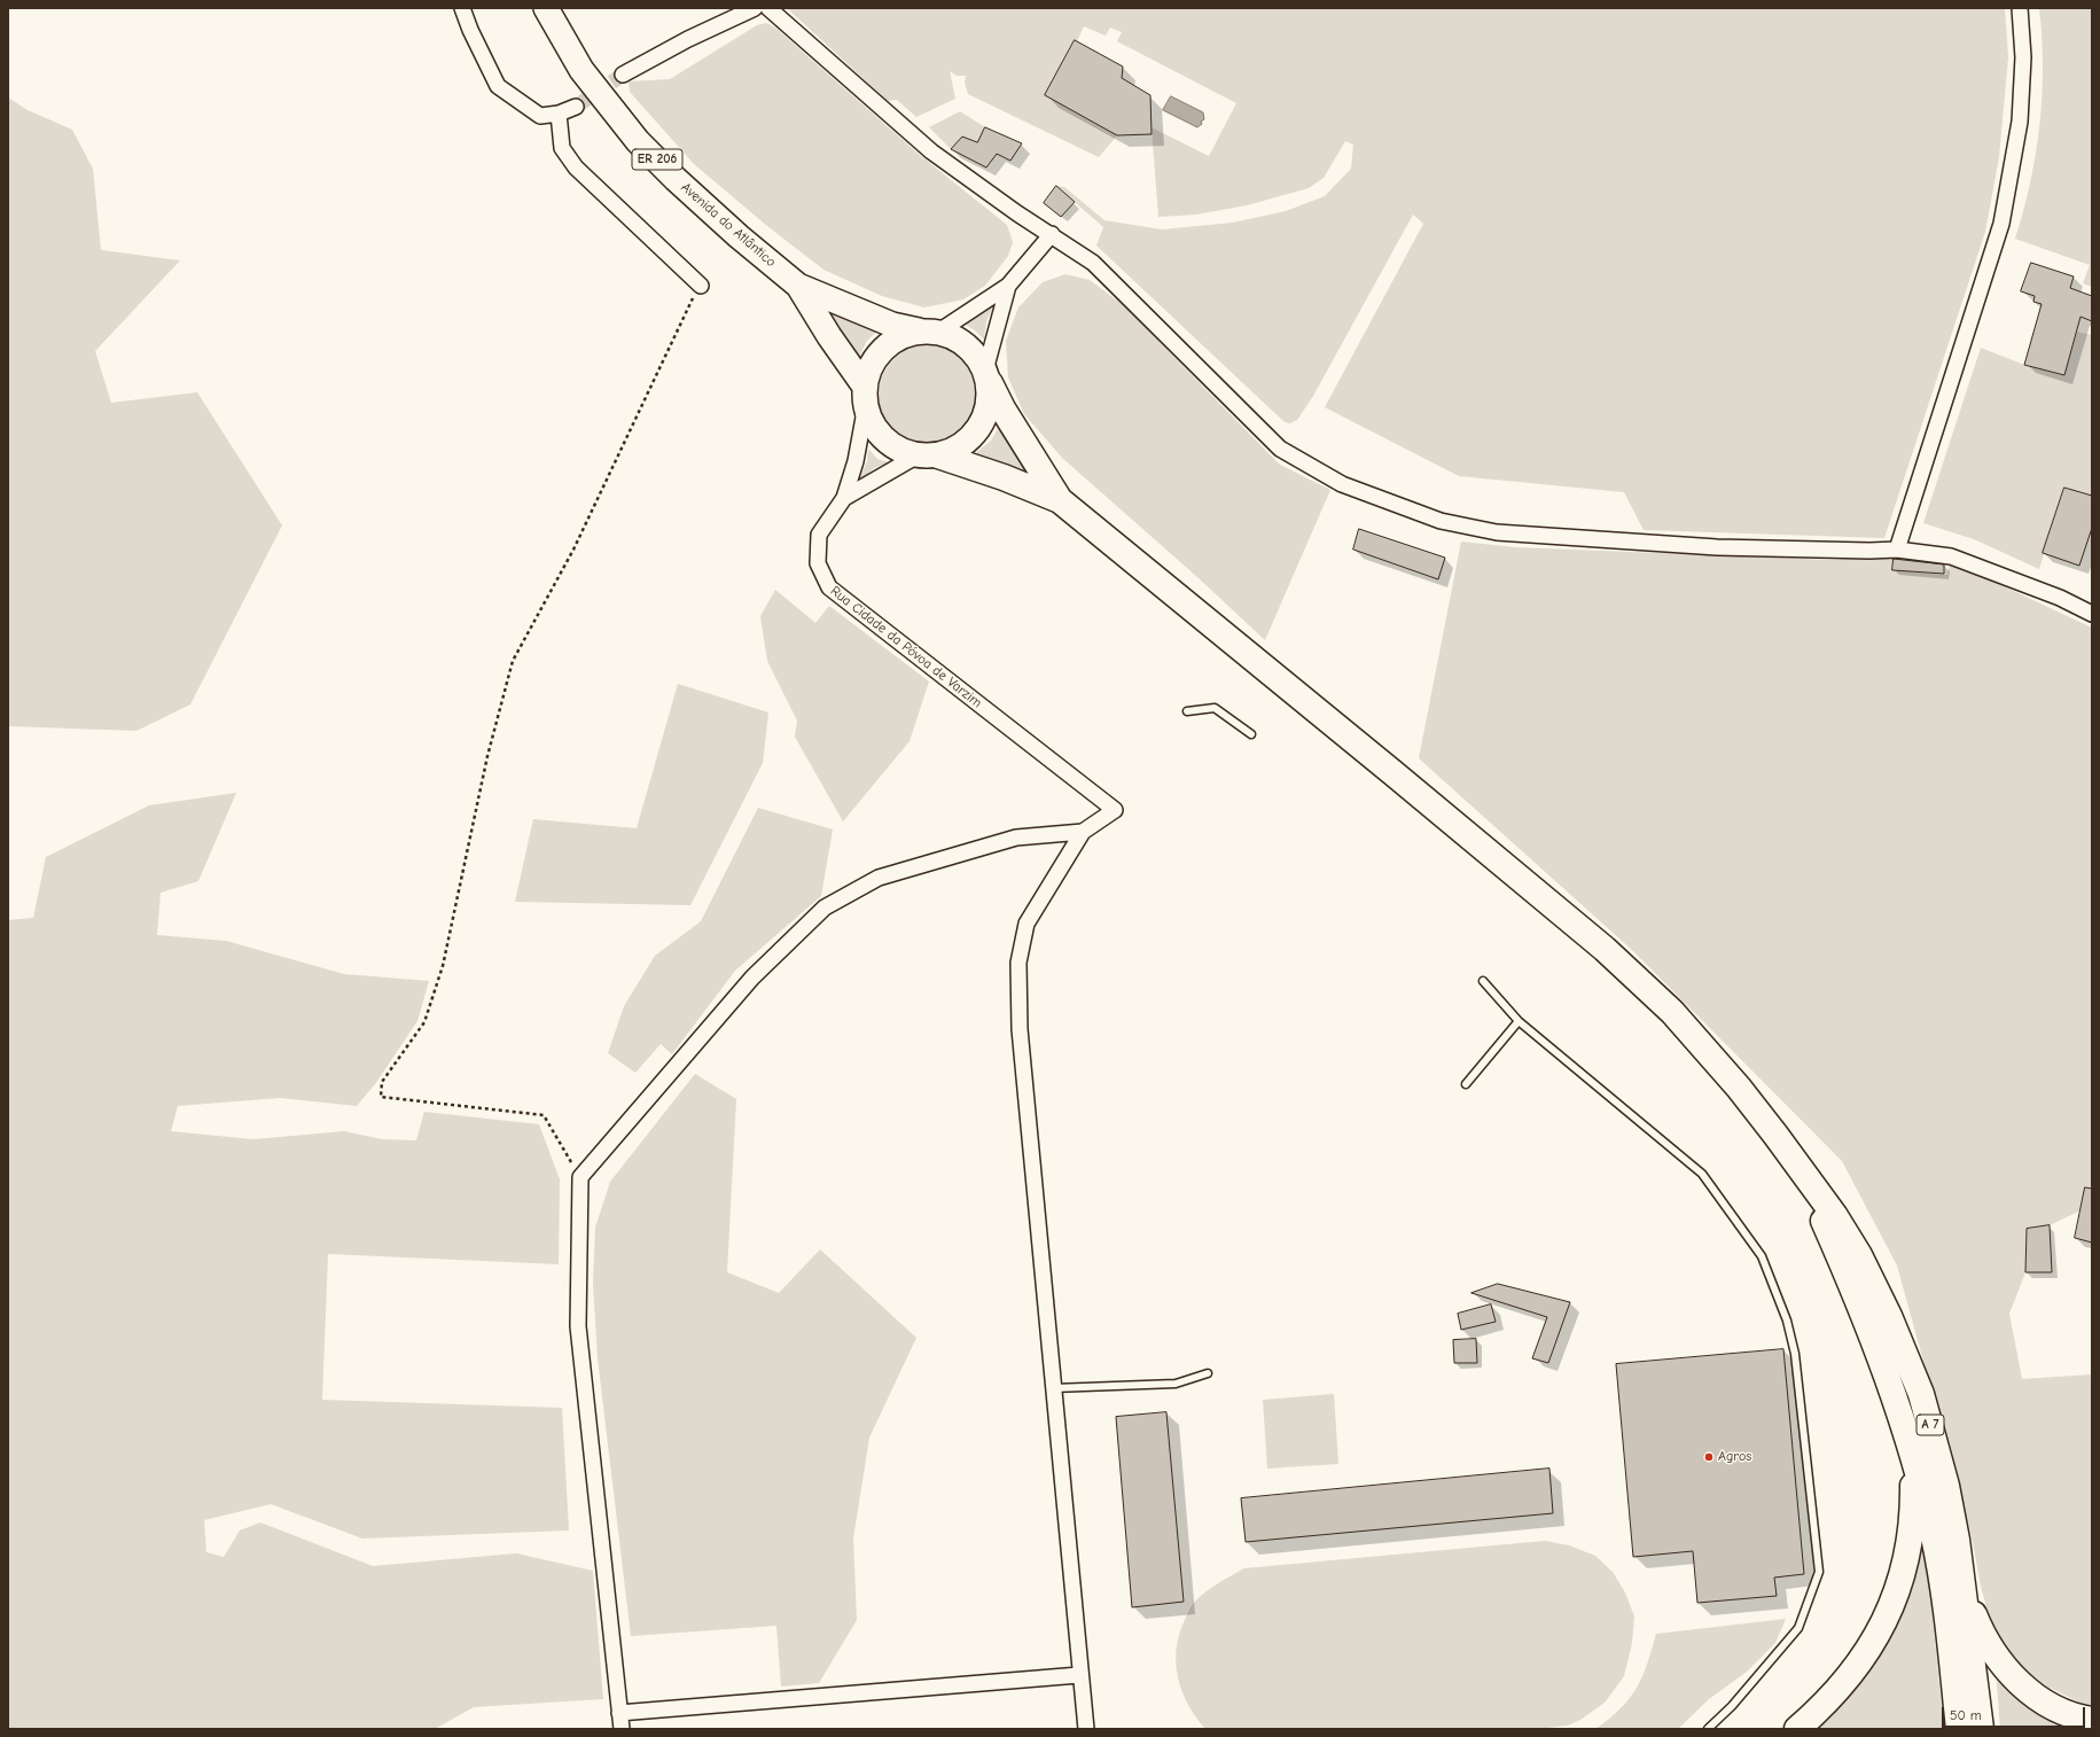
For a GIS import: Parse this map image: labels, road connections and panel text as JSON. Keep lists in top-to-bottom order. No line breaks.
{"streets":{"highway":["A 7"],"main road":["ER 206","Avenida do Atlântico"],"street":["Rua Cidade da Póvoa de Varzim"]},"places":["Agros"],"scale_bar":"50 m"}
